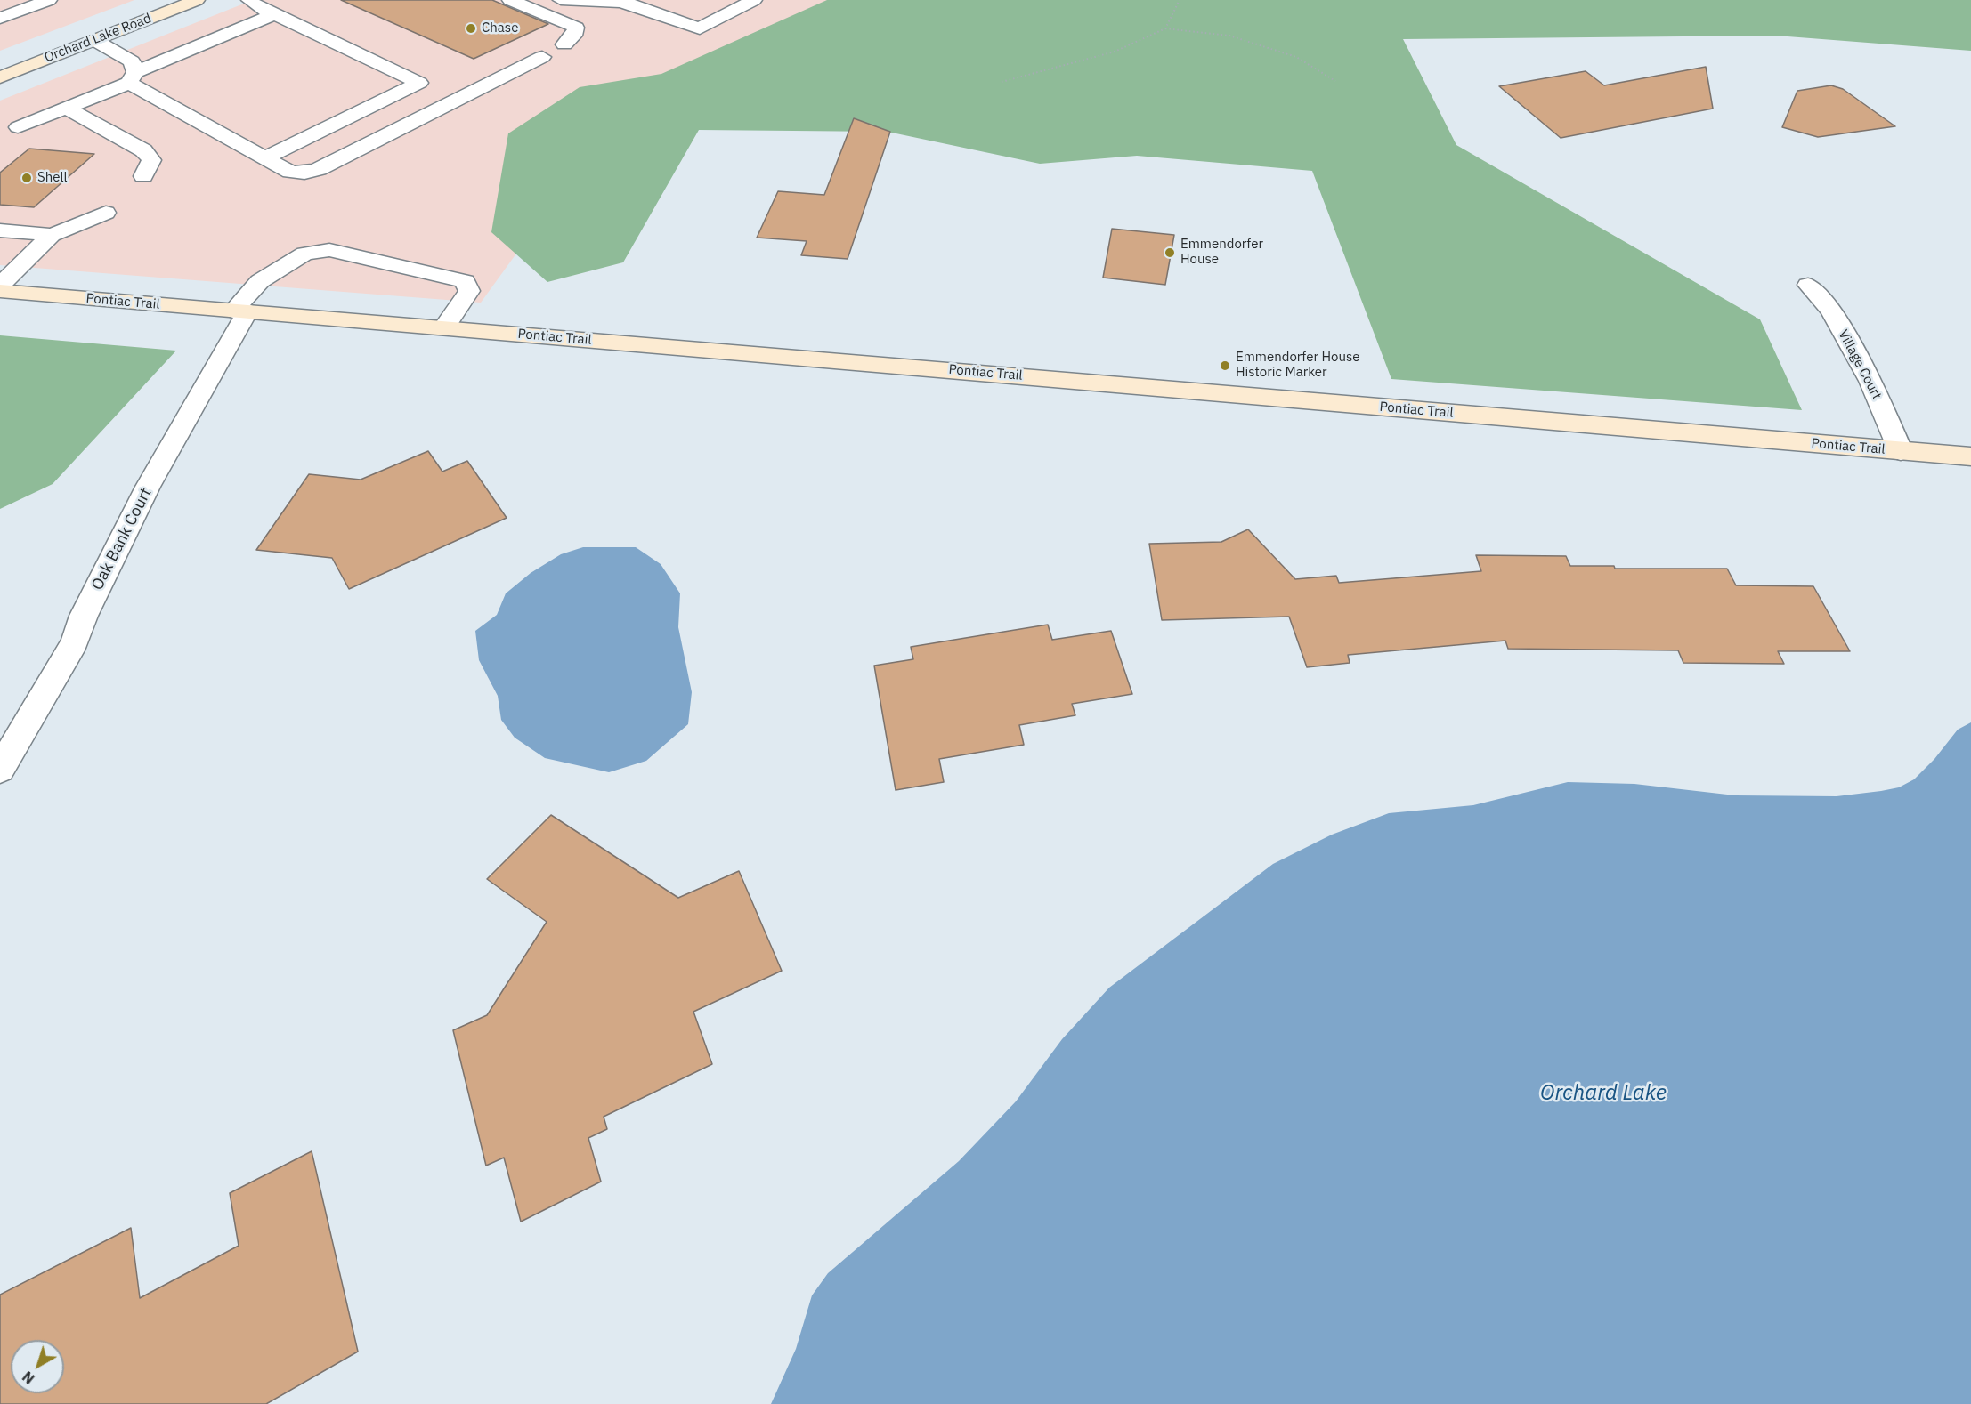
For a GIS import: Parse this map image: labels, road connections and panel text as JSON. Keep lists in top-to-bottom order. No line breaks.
{"streets":{"main road":["Orchard Lake Road","Pontiac Trail"],"street":["Village Court","Oak Bank Court"]},"crossings":[["Pontiac Trail","Village Court"],["Pontiac Trail","Oak Bank Court"]],"water":["Orchard Lake"],"places":["Chase","Shell","Emmendorfer House","Emmendorfer House Historic Marker"],"north":"bottom left"}
